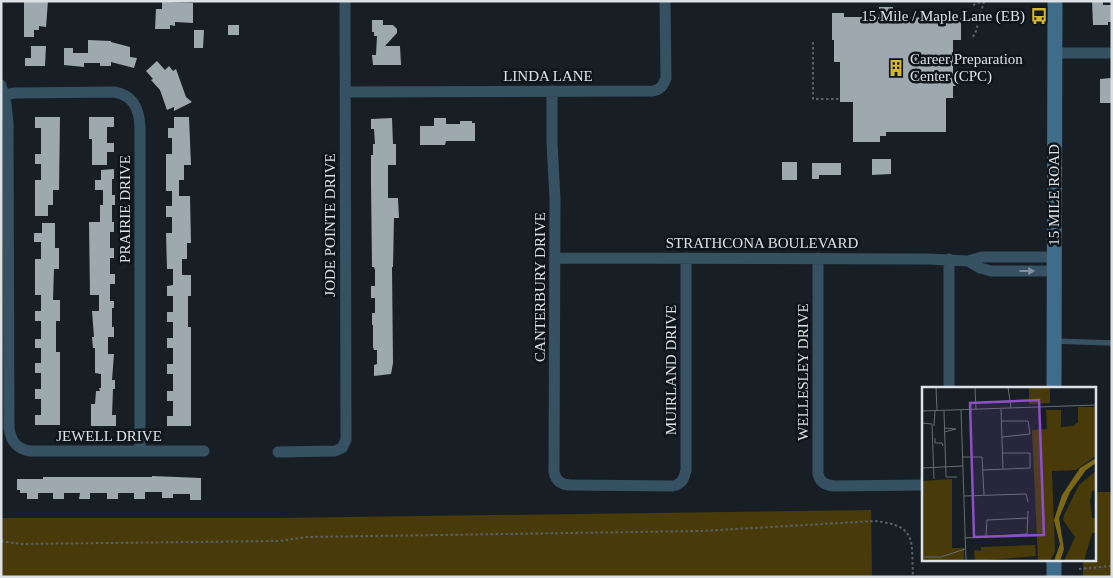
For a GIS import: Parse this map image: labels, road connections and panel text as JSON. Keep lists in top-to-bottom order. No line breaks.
{"streets":{"main road":["15 MILE ROAD"],"street":["LINDA LANE","PRAIRIE DRIVE","JODE POINTE DRIVE","STRATHCONA BOULEVARD","CANTERBURY DRIVE","MUIRLAND DRIVE","WELLESLEY DRIVE","JEWELL DRIVE"]},"crossings":[["LINDA LANE","JODE POINTE DRIVE"],["LINDA LANE","CANTERBURY DRIVE"],["15 MILE ROAD","STRATHCONA BOULEVARD"],["PRAIRIE DRIVE","JEWELL DRIVE"],["STRATHCONA BOULEVARD","CANTERBURY DRIVE"],["STRATHCONA BOULEVARD","MUIRLAND DRIVE"],["STRATHCONA BOULEVARD","WELLESLEY DRIVE"],["CANTERBURY DRIVE","MUIRLAND DRIVE"]],"places":{"bus stop":["15 Mile / Maple Lane (EB)"],"building":["Career Preparation Center (CPC)"]}}
